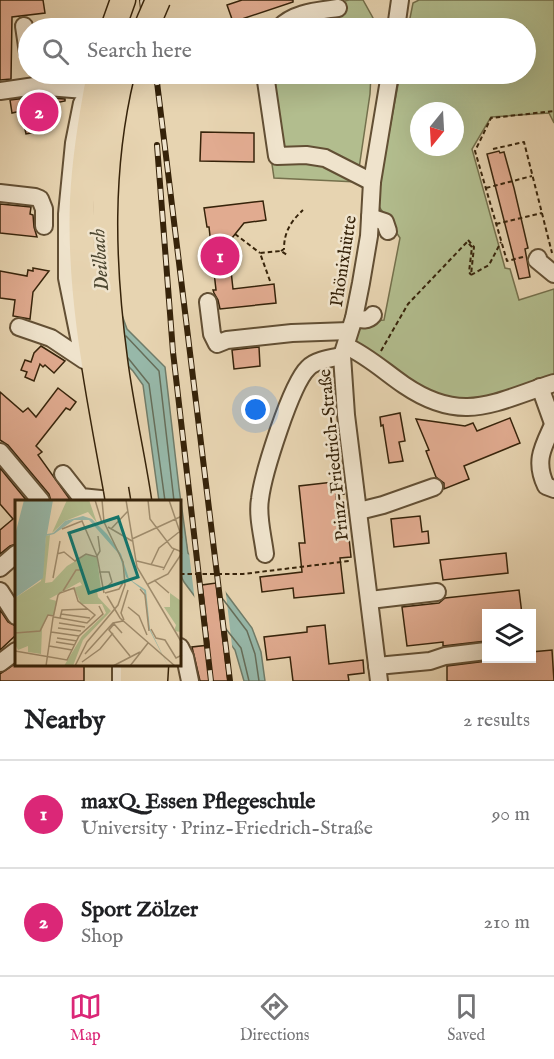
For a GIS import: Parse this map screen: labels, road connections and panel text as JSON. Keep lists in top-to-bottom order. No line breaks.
{"streets":{"street":["Phönixhütte","Prinz-Friedrich-Straße"]},"crossings":[["Phönixhütte","Prinz-Friedrich-Straße"]],"water":["Deilbach"],"north":"bottom","page":{"search":"Search here","pins":["2","1"],"heading":["Nearby","2 results"],"list":[{"mark":"1","name":"maxQ. Essen Pflegeschule","note":"University · Prinz-Friedrich-Straße","value":"90 m"},{"mark":"2","name":"Sport Zölzer","note":"Shop","value":"210 m"}],"nav":["Map","Directions","Saved"]}}
